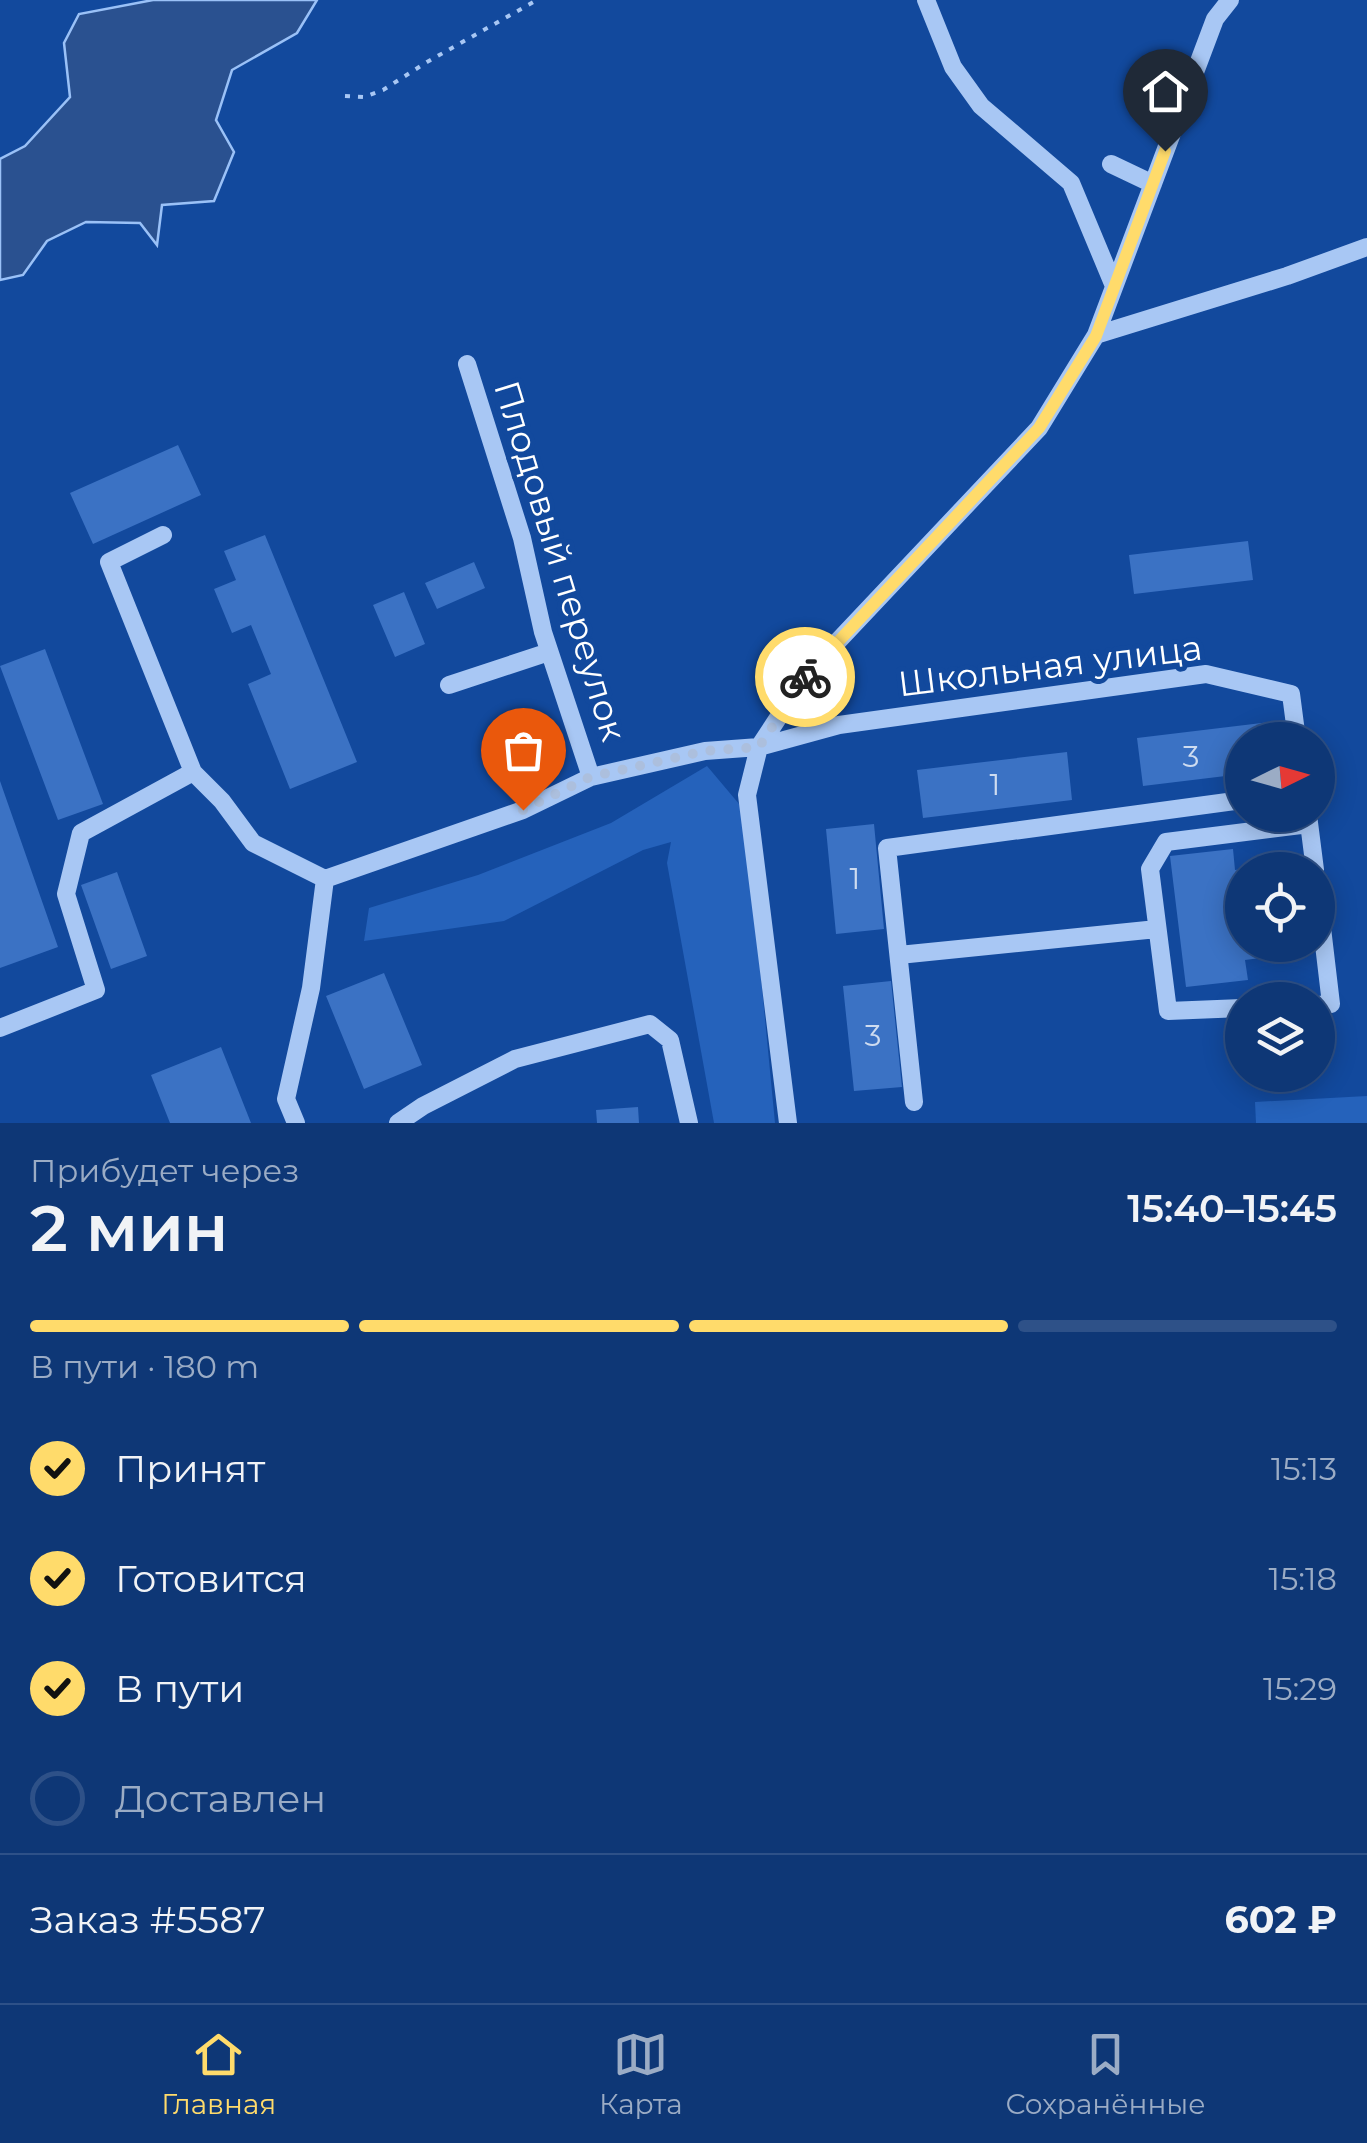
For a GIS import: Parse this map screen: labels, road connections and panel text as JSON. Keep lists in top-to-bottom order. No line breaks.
{"streets":{"street":["Плодовый переулок","Школьная улица"]},"crossings":[["Плодовый переулок","Школьная улица"]],"house_numbers":["3","1","1","3"],"north":"right","page":{"heading":["2 мин","Прибудет через","15:40–15:45"],"panel":["Заказ #5587","602 ₽"],"bar":"В пути · 180 m","list":[["Принят","15:13"],["Готовится","15:18"],["В пути","15:29"],"Доставлен"],"tabs":["Главная","Карта","Сохранённые"]}}
